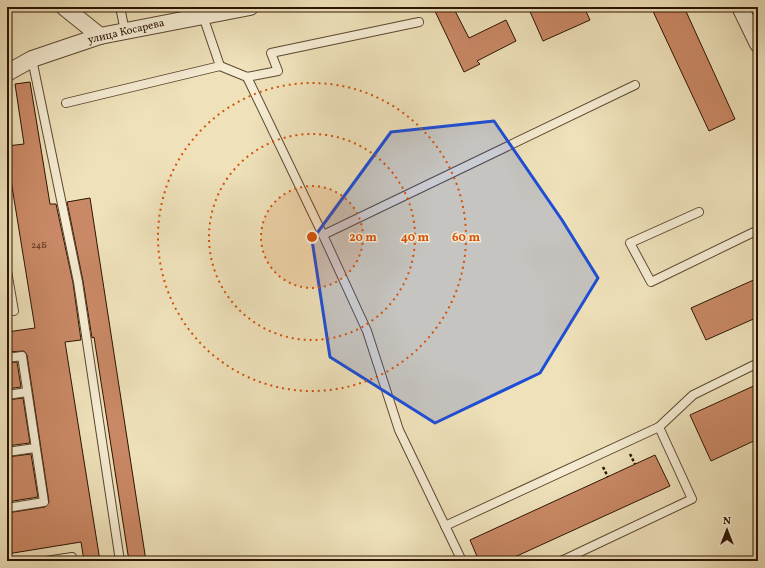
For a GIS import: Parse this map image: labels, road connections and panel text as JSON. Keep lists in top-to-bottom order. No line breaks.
{"streets":{"street":["улица Косарева"]},"house_numbers":["24Б"],"north":"top","rings":["20 m","40 m","60 m"]}
